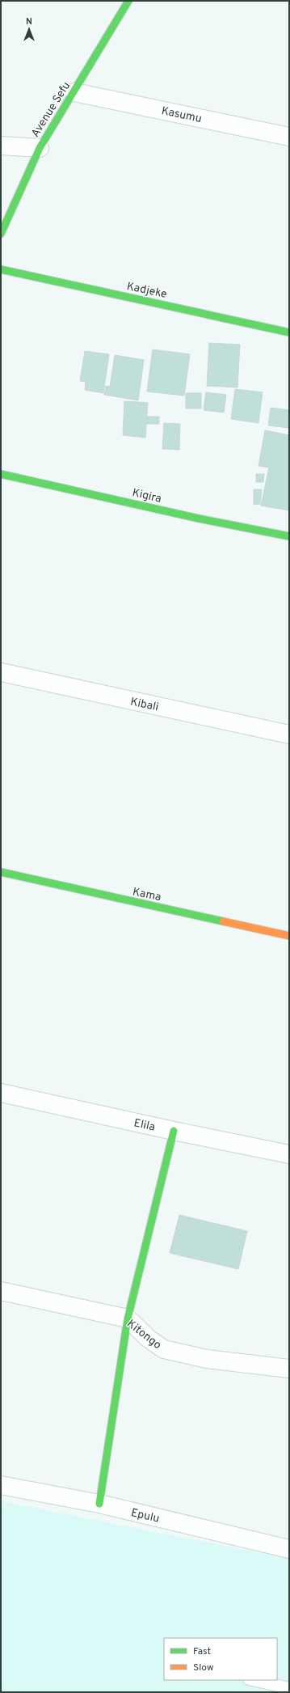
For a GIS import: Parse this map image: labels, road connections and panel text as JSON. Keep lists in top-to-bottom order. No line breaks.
{"streets":{"street":["Avenue Sefu","Kasumu","Kadjeke","Kigira","Kibali","Kama","Elila","Kitongo","Epulu"]},"crossings":[["Avenue Sefu","Kasumu"]],"legend":["Fast","Slow"],"north":"top"}
